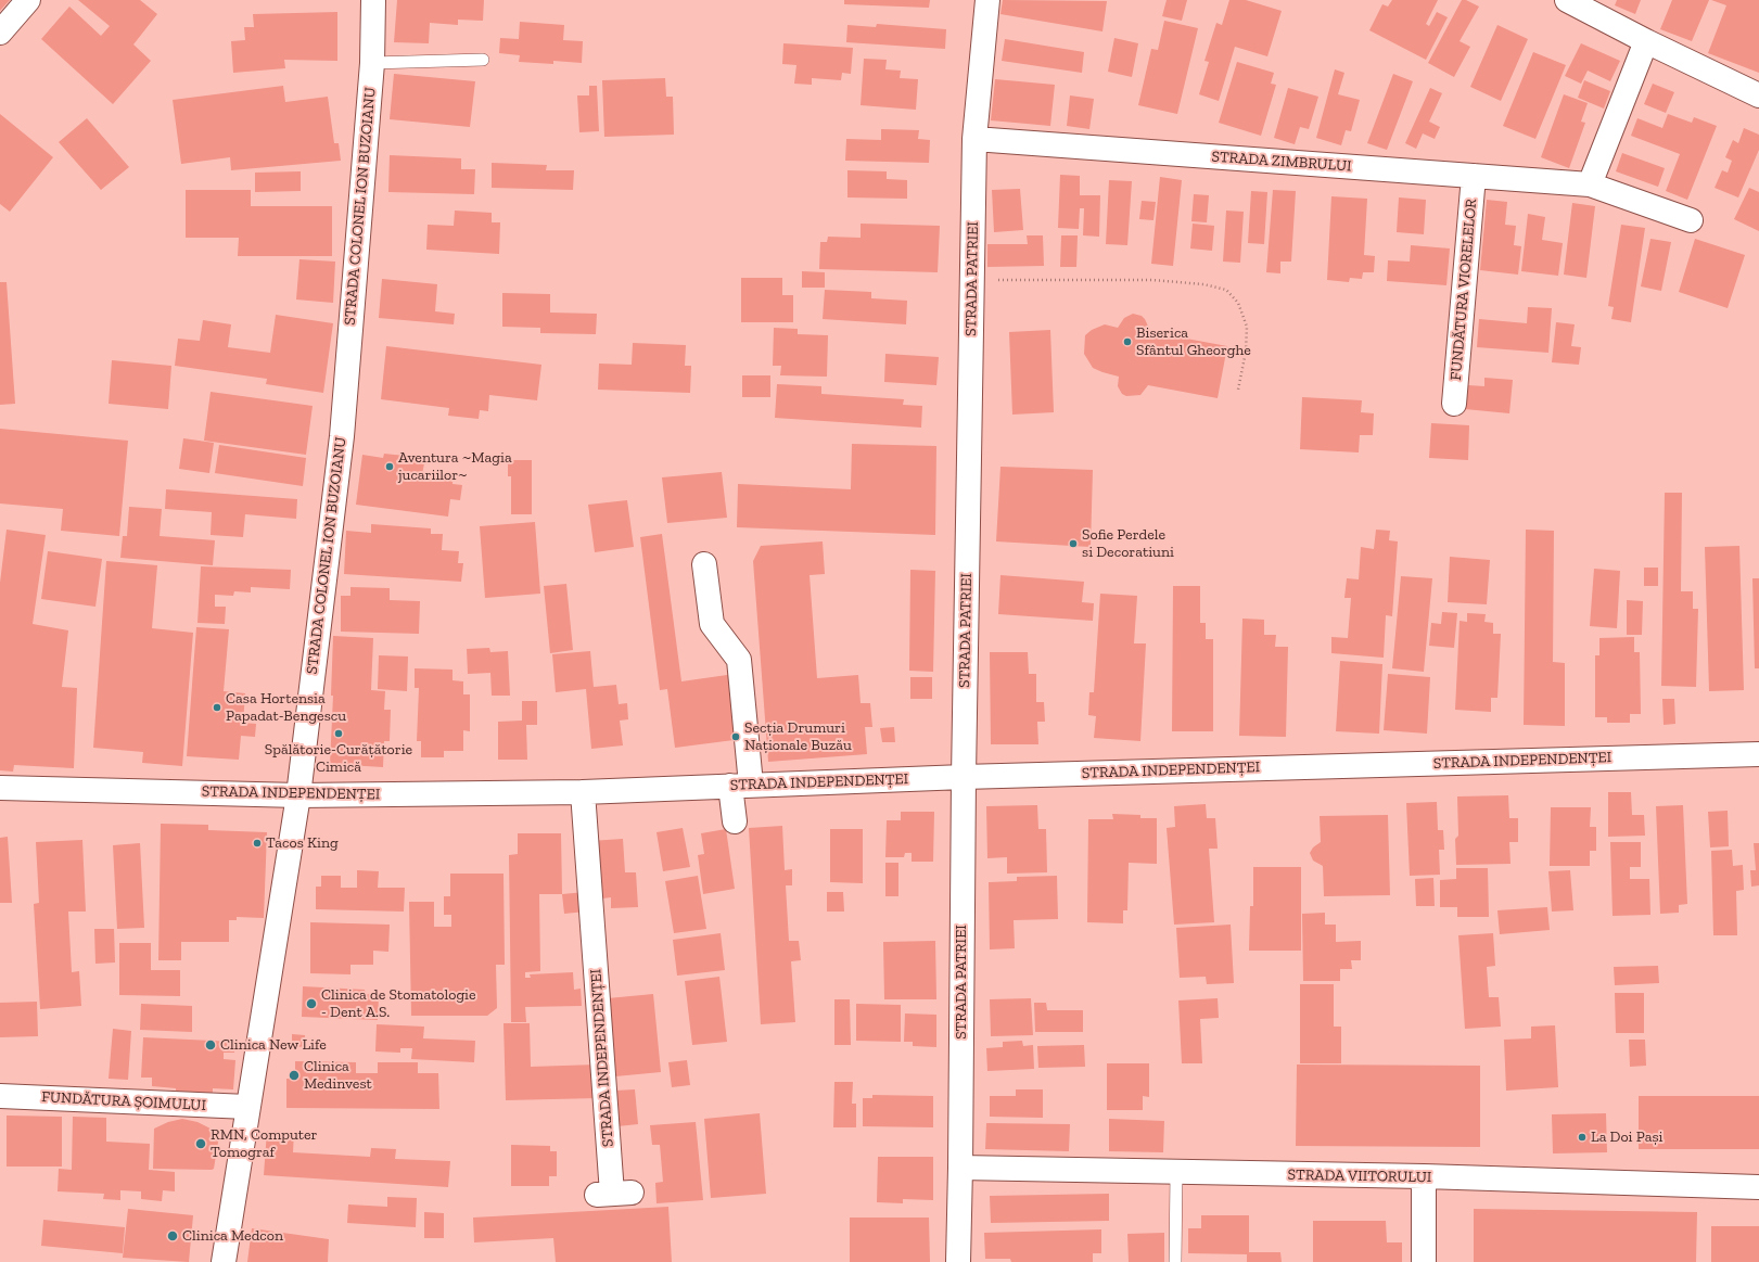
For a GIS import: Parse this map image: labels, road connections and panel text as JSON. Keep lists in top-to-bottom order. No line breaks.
{"streets":{"street":["STRADA ZIMBRULUI","STRADA COLONEL ION BUZOIANU","STRADA PATRIEI","FUNDĂTURA VIORELELOR","STRADA INDEPENDENȚEI","FUNDĂTURA ȘOIMULUI","STRADA VIITORULUI"]},"crossings":[["STRADA ZIMBRULUI","STRADA PATRIEI"],["STRADA ZIMBRULUI","FUNDĂTURA VIORELELOR"],["STRADA COLONEL ION BUZOIANU","STRADA INDEPENDENȚEI"],["STRADA COLONEL ION BUZOIANU","FUNDĂTURA ȘOIMULUI"],["STRADA PATRIEI","STRADA INDEPENDENȚEI"],["STRADA PATRIEI","STRADA VIITORULUI"]],"places":["Biserica Sfântul Gheorghe","Aventura ~Magia jucariilor~","Sofie Perdele si Decoratiuni","Casa Hortensia Papadat-Bengescu","Spălătorie-Curățătorie Cimică","Secția Drumuri Naționale Buzău","Tacos King","Clinica de Stomatologie - Dent A.S.","Clinica New Life","Clinica Medinvest","La Doi Pași","RMN, Computer Tomograf","Clinica Medcon"]}
